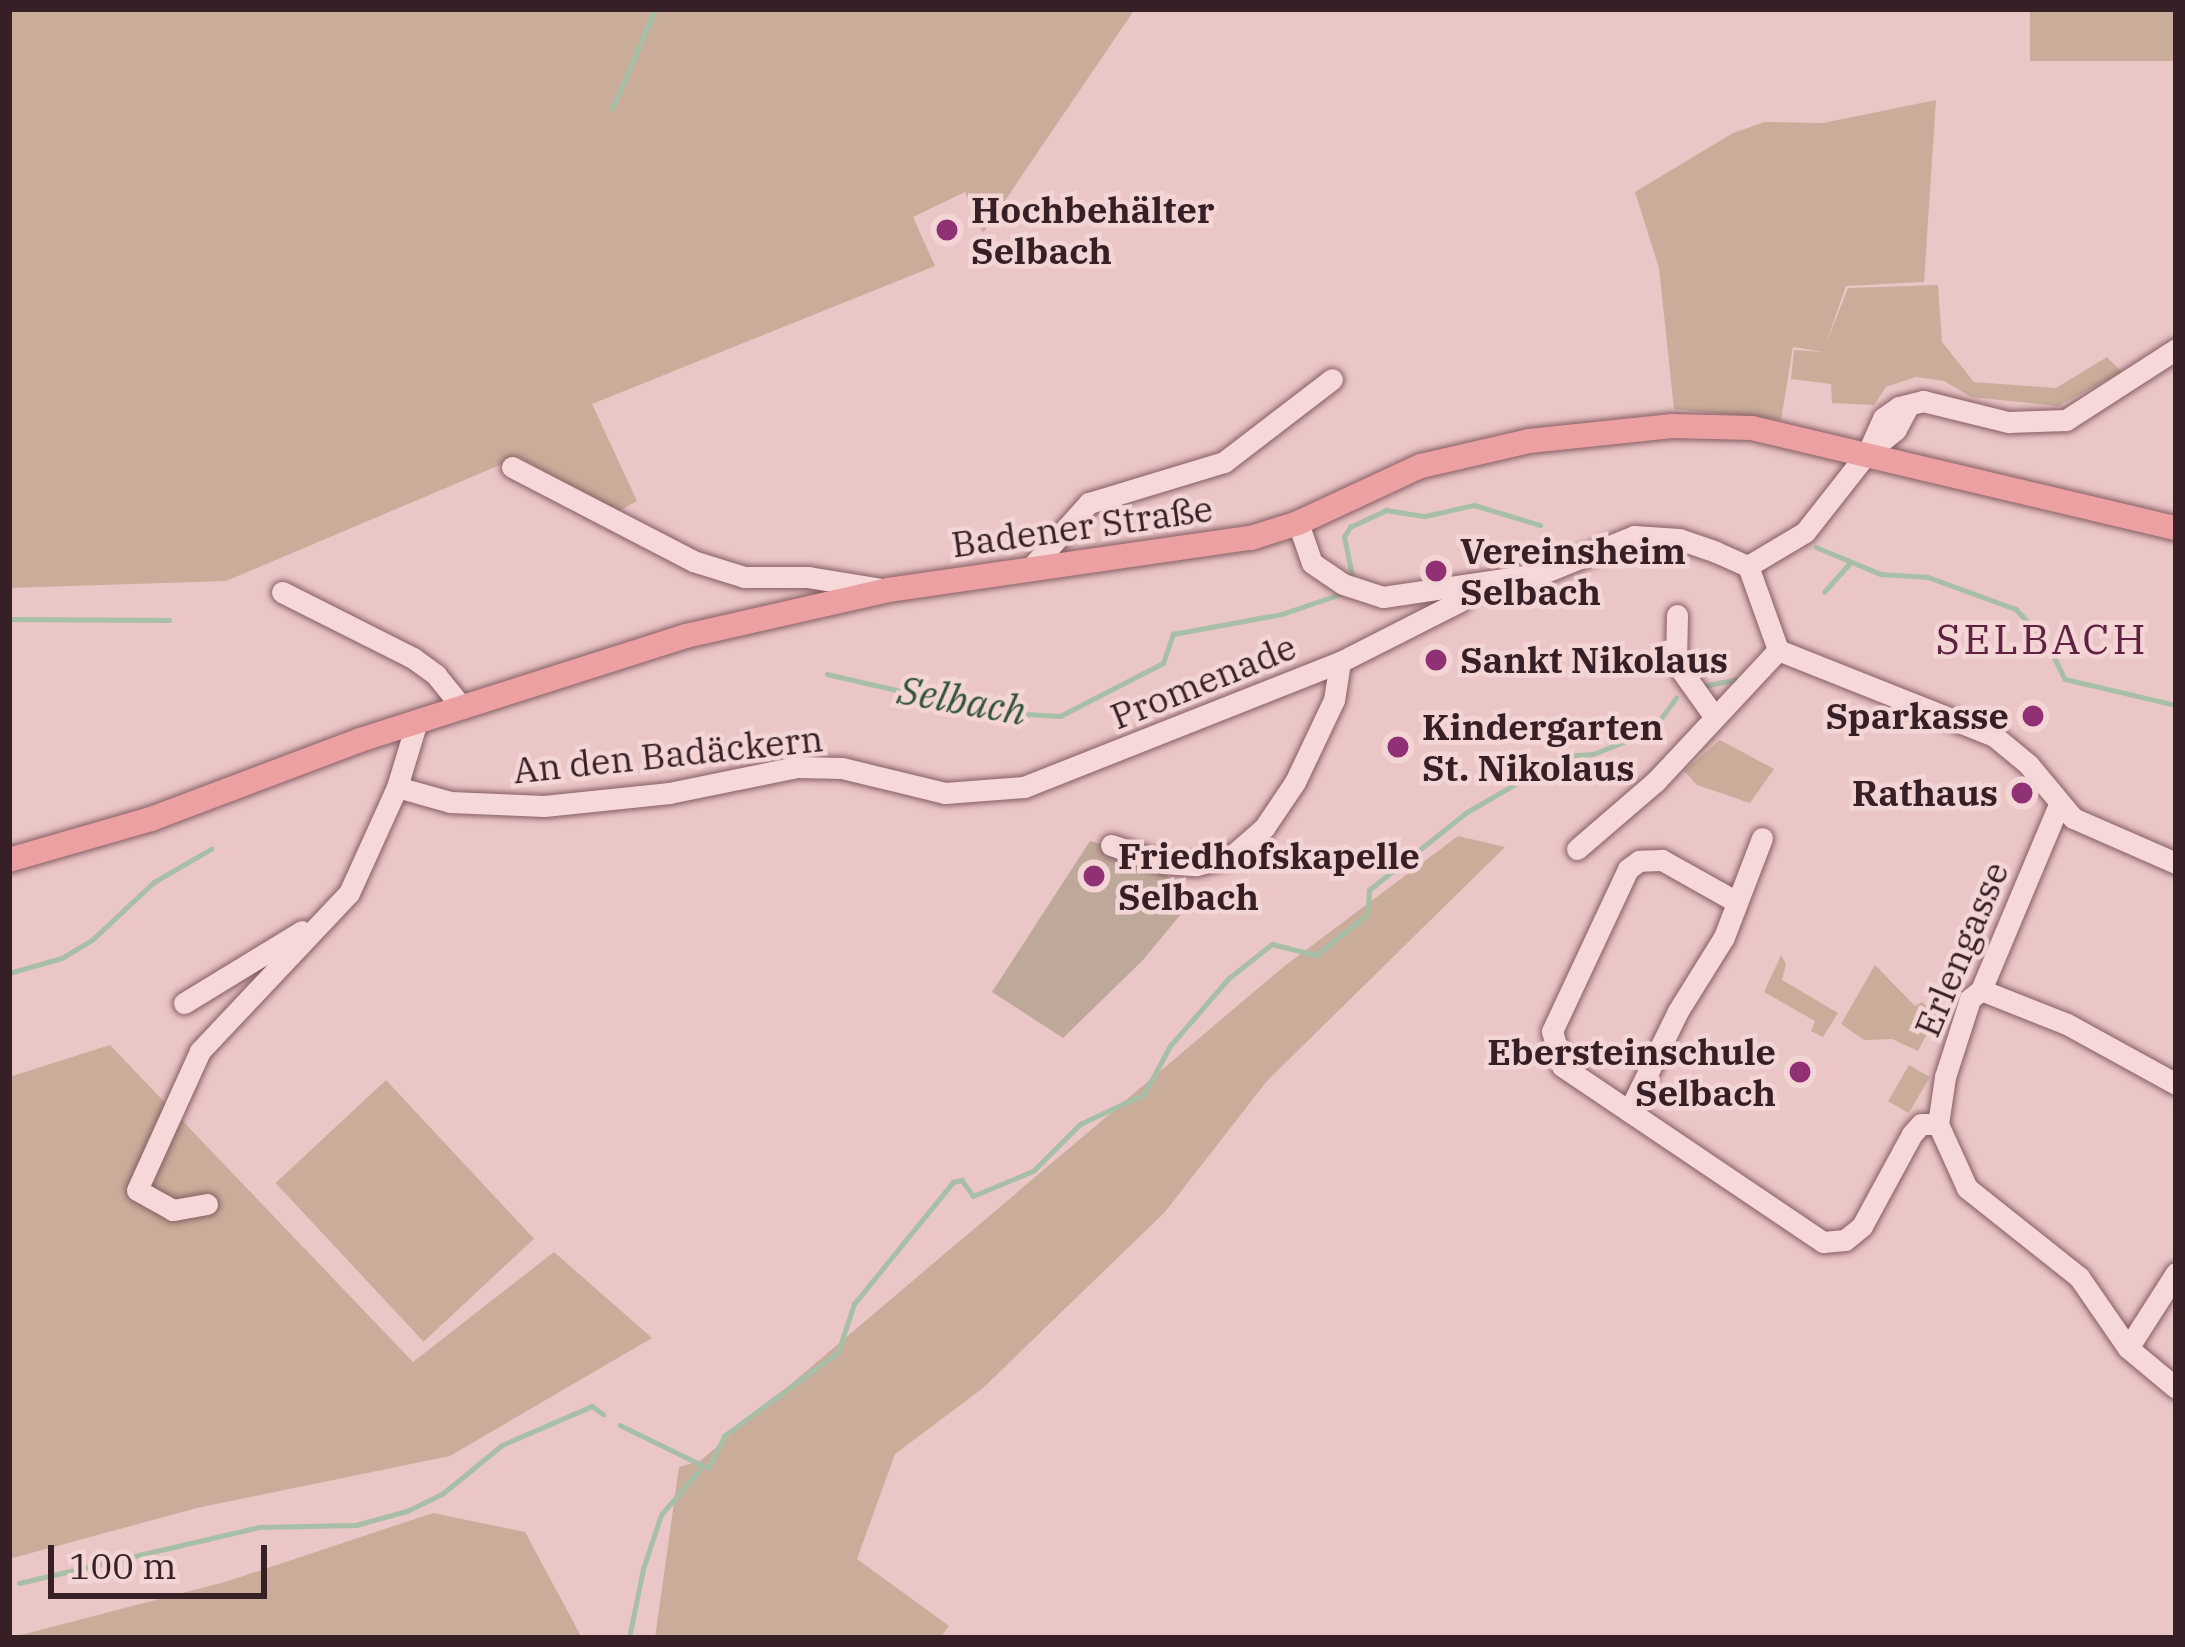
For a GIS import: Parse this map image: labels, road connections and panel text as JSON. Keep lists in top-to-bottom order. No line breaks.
{"streets":{"main road":["Badener Straße"],"street":["Promenade","An den Badäckern","Erlengasse"]},"crossings":[["Promenade","An den Badäckern"]],"districts":["SELBACH"],"water":["Selbach"],"places":["Hochbehälter Selbach","Vereinsheim Selbach","Sankt Nikolaus","Sparkasse","Kindergarten St. Nikolaus","Rathaus","Friedhofskapelle Selbach","Ebersteinschule Selbach"],"scale_bar":"100 m"}
